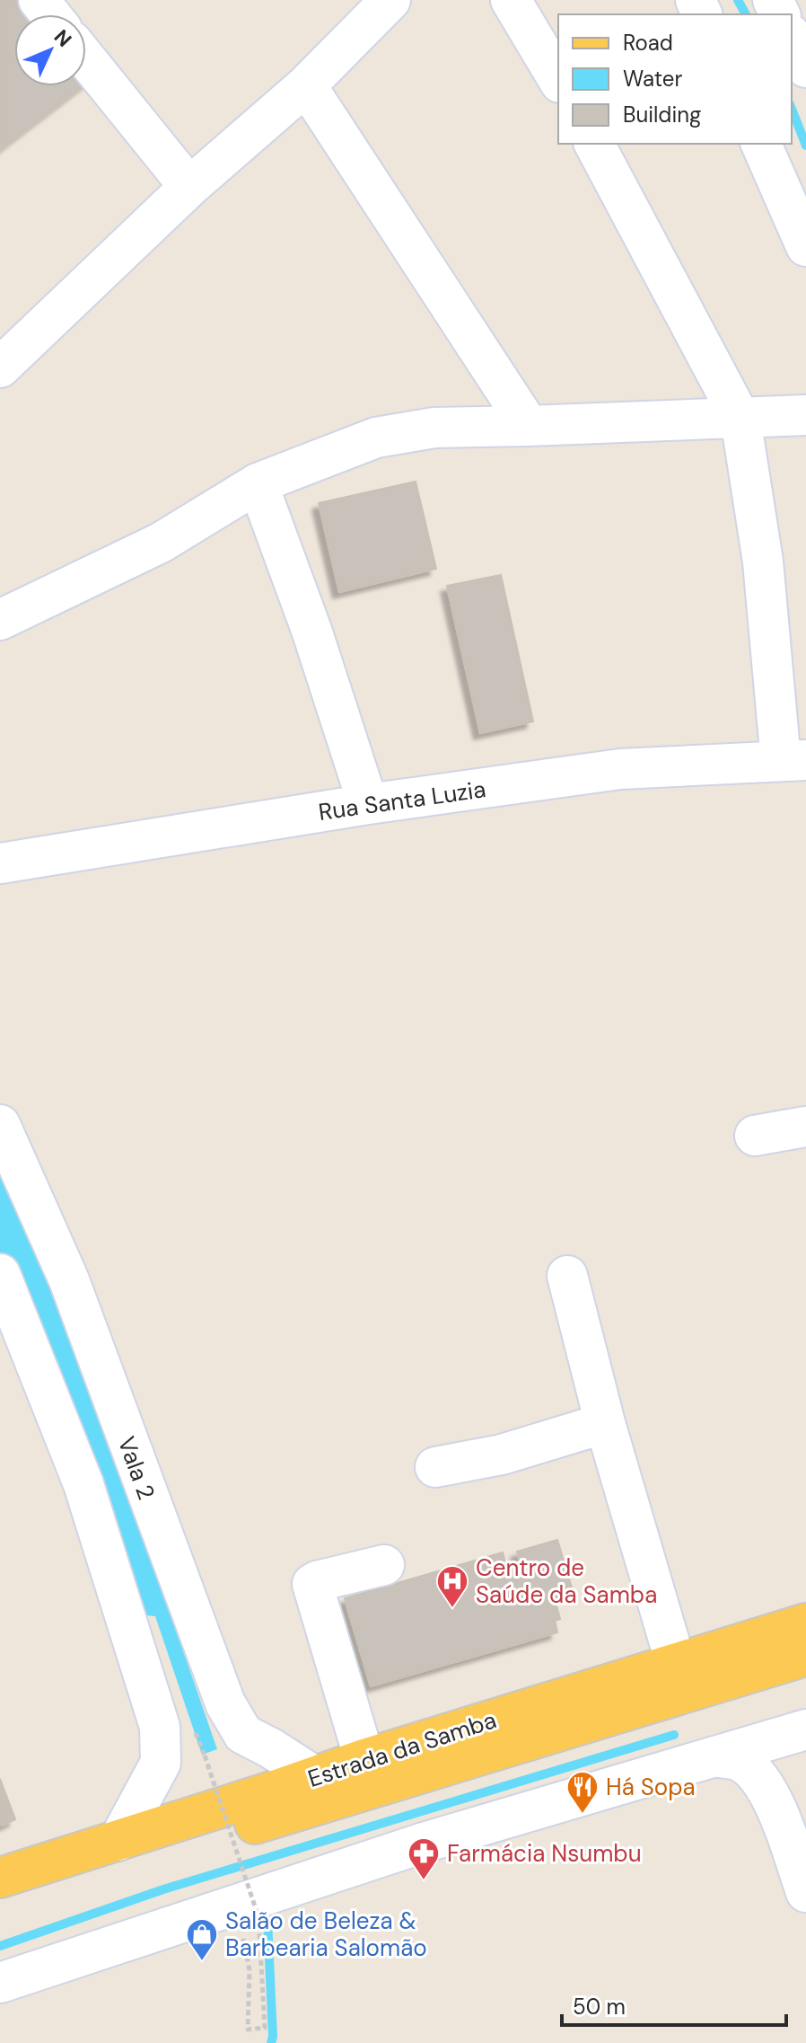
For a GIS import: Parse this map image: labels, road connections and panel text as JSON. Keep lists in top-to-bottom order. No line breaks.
{"streets":{"main road":["Estrada da Samba"],"street":["Rua Santa Luzia","Vala 2"]},"crossings":[["Vala 2","Estrada da Samba"]],"places":{"hospital":["Centro de Saúde da Samba"],"restaurant":["Há Sopa"],"pharmacy":["Farmácia Nsumbu"],"shop":["Salão de Beleza & Barbearia Salomão"]},"legend":["Road","Water","Building"],"scale_bar":"50 m","north":"top right"}
